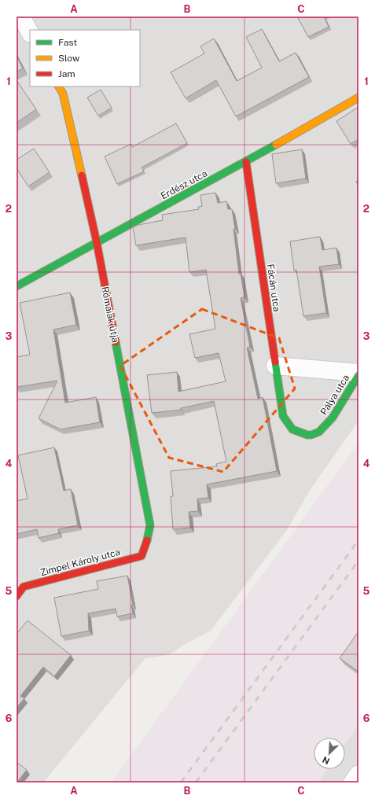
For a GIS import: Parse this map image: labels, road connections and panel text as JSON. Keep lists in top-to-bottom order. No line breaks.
{"streets":{"street":["Erdész utca","Fácán utca","Rómaiak útja","Pálya utca","Zimpel Károly utca"]},"crossings":[["Erdész utca","Fácán utca"],["Erdész utca","Rómaiak útja"],["Fácán utca","Pálya utca"],["Rómaiak útja","Zimpel Károly utca"]],"legend":["Fast","Slow","Jam"],"north":"bottom left","grid":{"columns":["A","B","C"],"rows":["1","2","3","4","5","6"]}}
